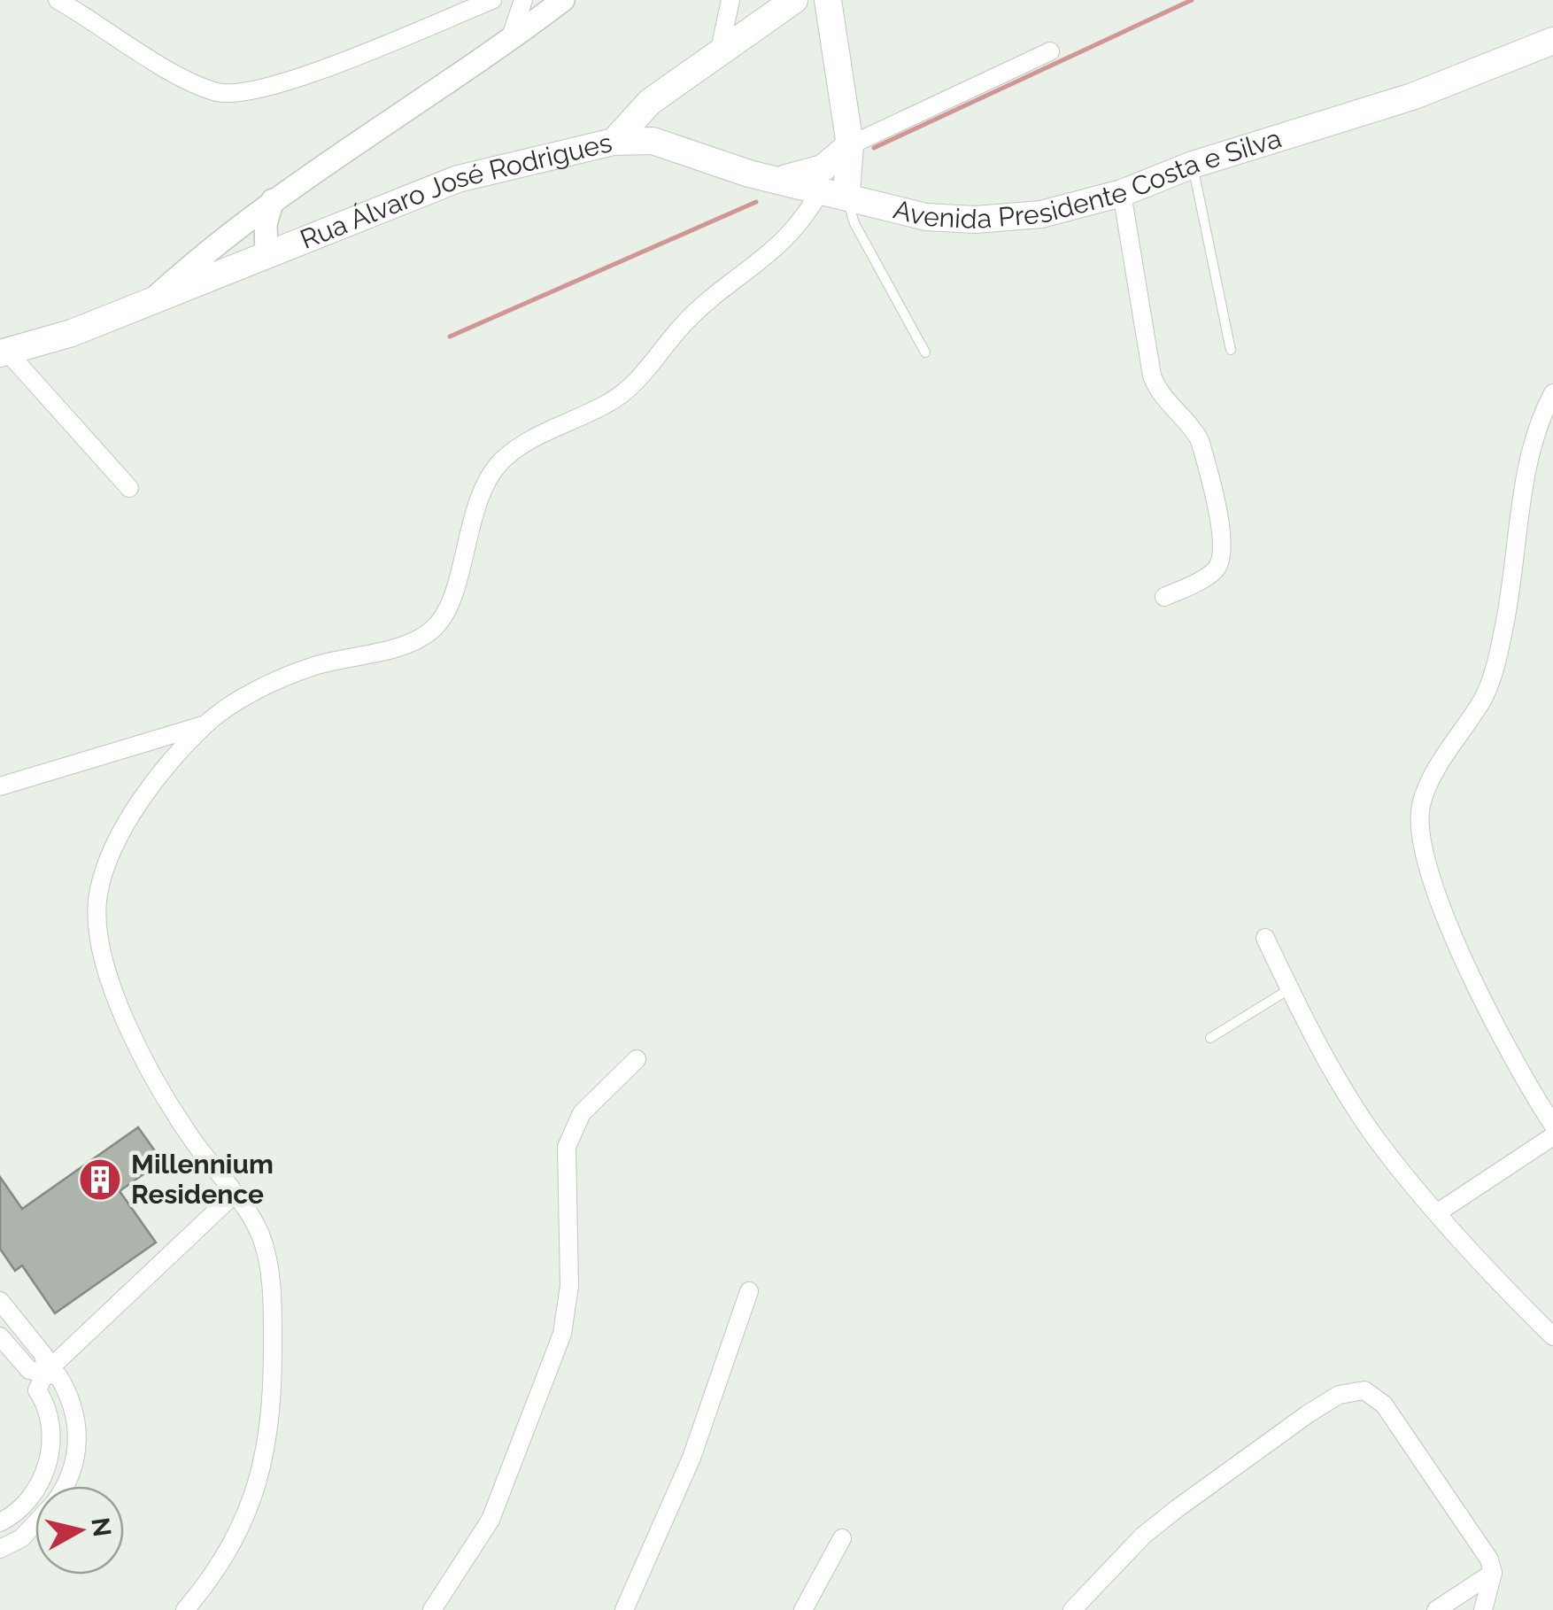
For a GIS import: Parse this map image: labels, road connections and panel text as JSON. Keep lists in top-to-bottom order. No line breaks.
{"streets":{"main road":["Avenida Presidente Costa e Silva","Rua Álvaro José Rodrigues"]},"crossings":[["Avenida Presidente Costa e Silva","Rua Álvaro José Rodrigues"]],"places":{"building":["Millennium Residence"]},"north":"right"}
